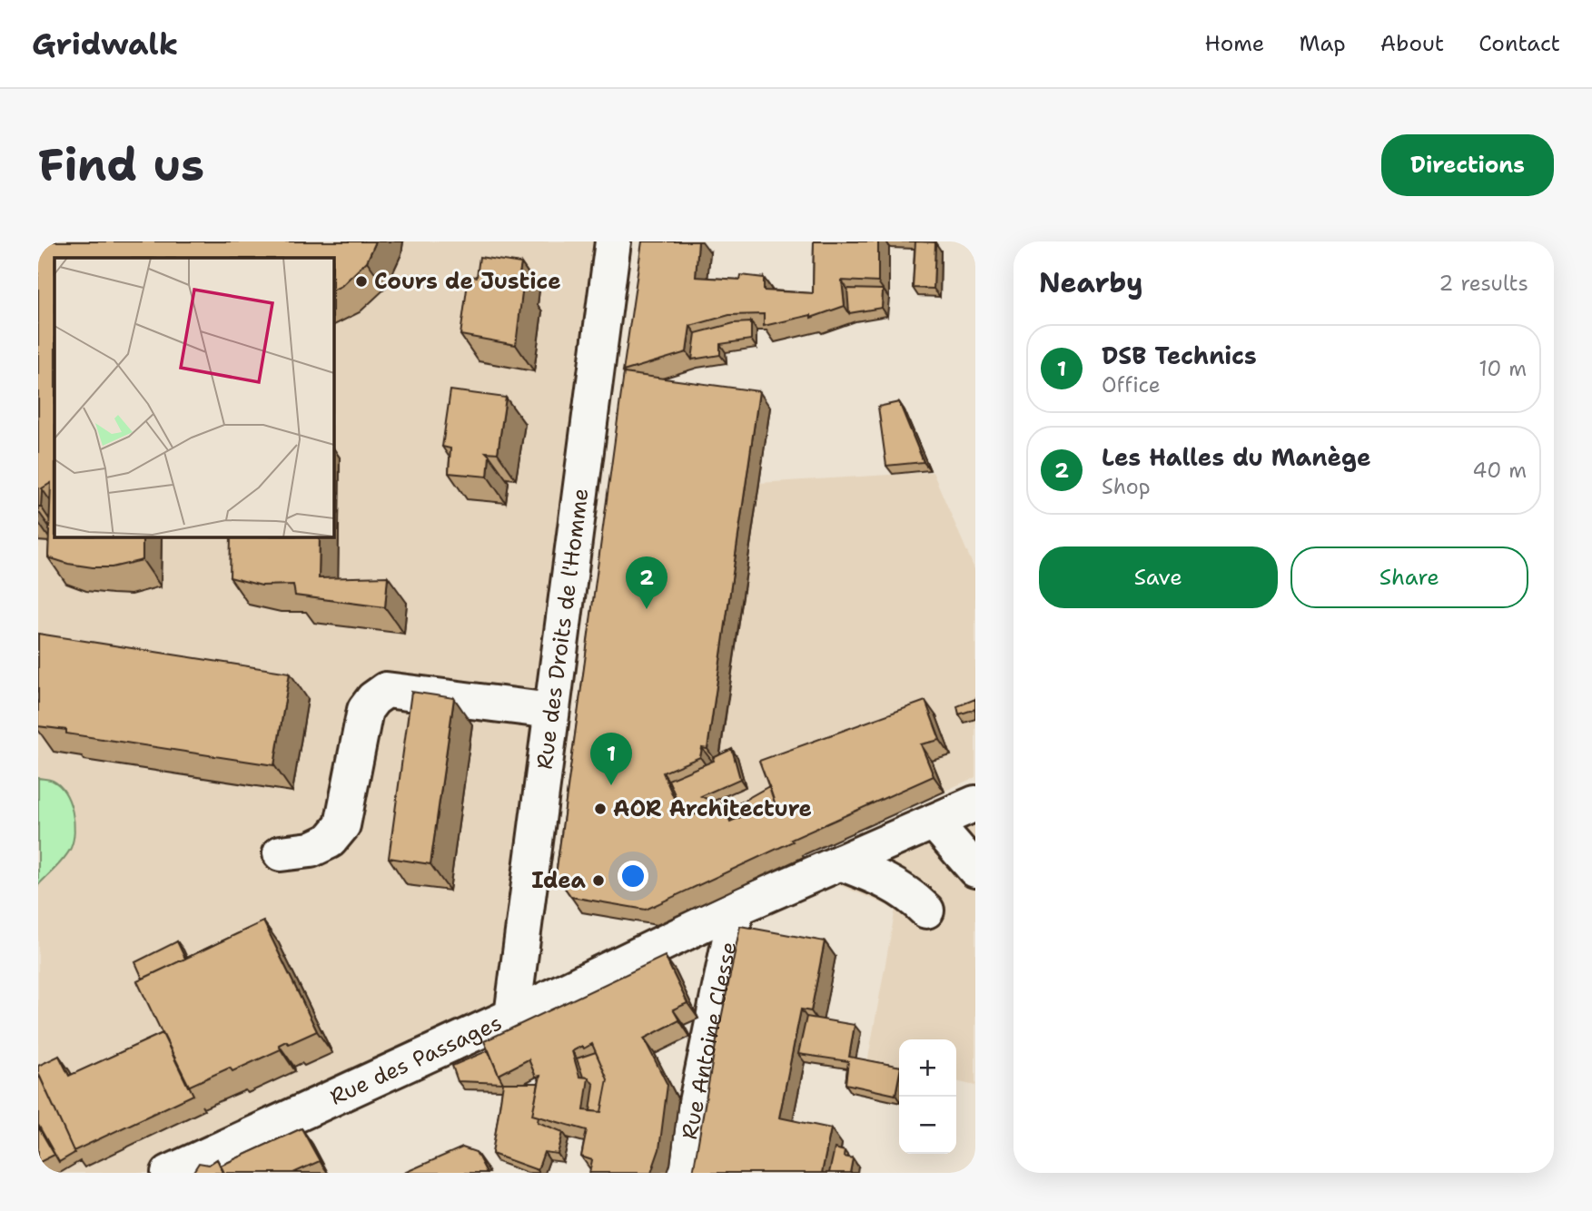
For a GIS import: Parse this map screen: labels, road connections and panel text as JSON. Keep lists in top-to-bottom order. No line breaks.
{"streets":{"street":["Rue des Droits de l'Homme","Rue Antoine Clesse","Rue des Passages"]},"crossings":[["Rue des Droits de l'Homme","Rue des Passages"],["Rue Antoine Clesse","Rue des Passages"]],"places":["Cours de Justice","AOR Architecture","Idea"],"page":{"header":"Gridwalk","nav":["Home","Map","About","Contact"],"buttons":["Directions",["Save","Share"]],"title":"Find us","heading":["Nearby","2 results"],"list":[{"mark":"1","name":"DSB Technics","note":"Office","value":"10 m"},{"mark":"2","name":"Les Halles du Manège","note":"Shop","value":"40 m"}],"pins":["2","1"],"map_buttons":["+","−"]}}
